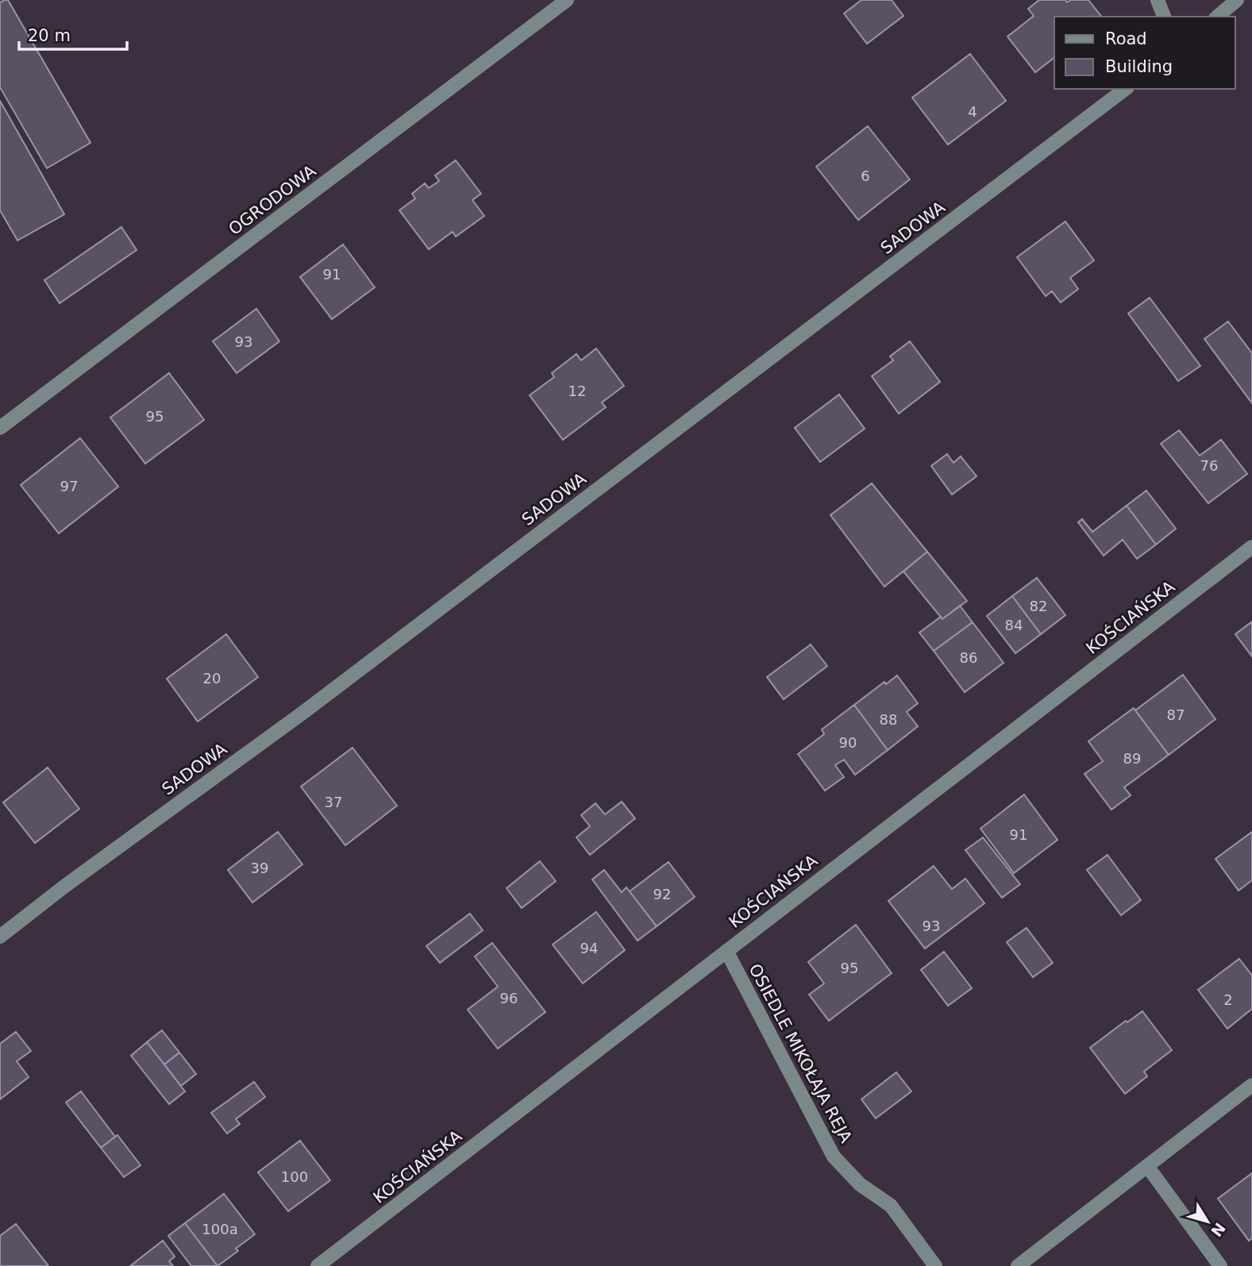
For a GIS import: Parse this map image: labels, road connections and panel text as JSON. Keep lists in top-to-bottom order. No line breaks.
{"streets":{"street":["OGRODOWA","SADOWA","KOŚCIAŃSKA","OSIEDLE MIKOŁAJA REJA"]},"crossings":[["KOŚCIAŃSKA","OSIEDLE MIKOŁAJA REJA"]],"house_numbers":["4","6","91","93","12","95","76","97","82","84","86","20","87","88","90","89","37","91","39","92","93","94","95","96","2","100","100a"],"legend":["Road","Building"],"scale_bar":"20 m","north":"bottom right"}
